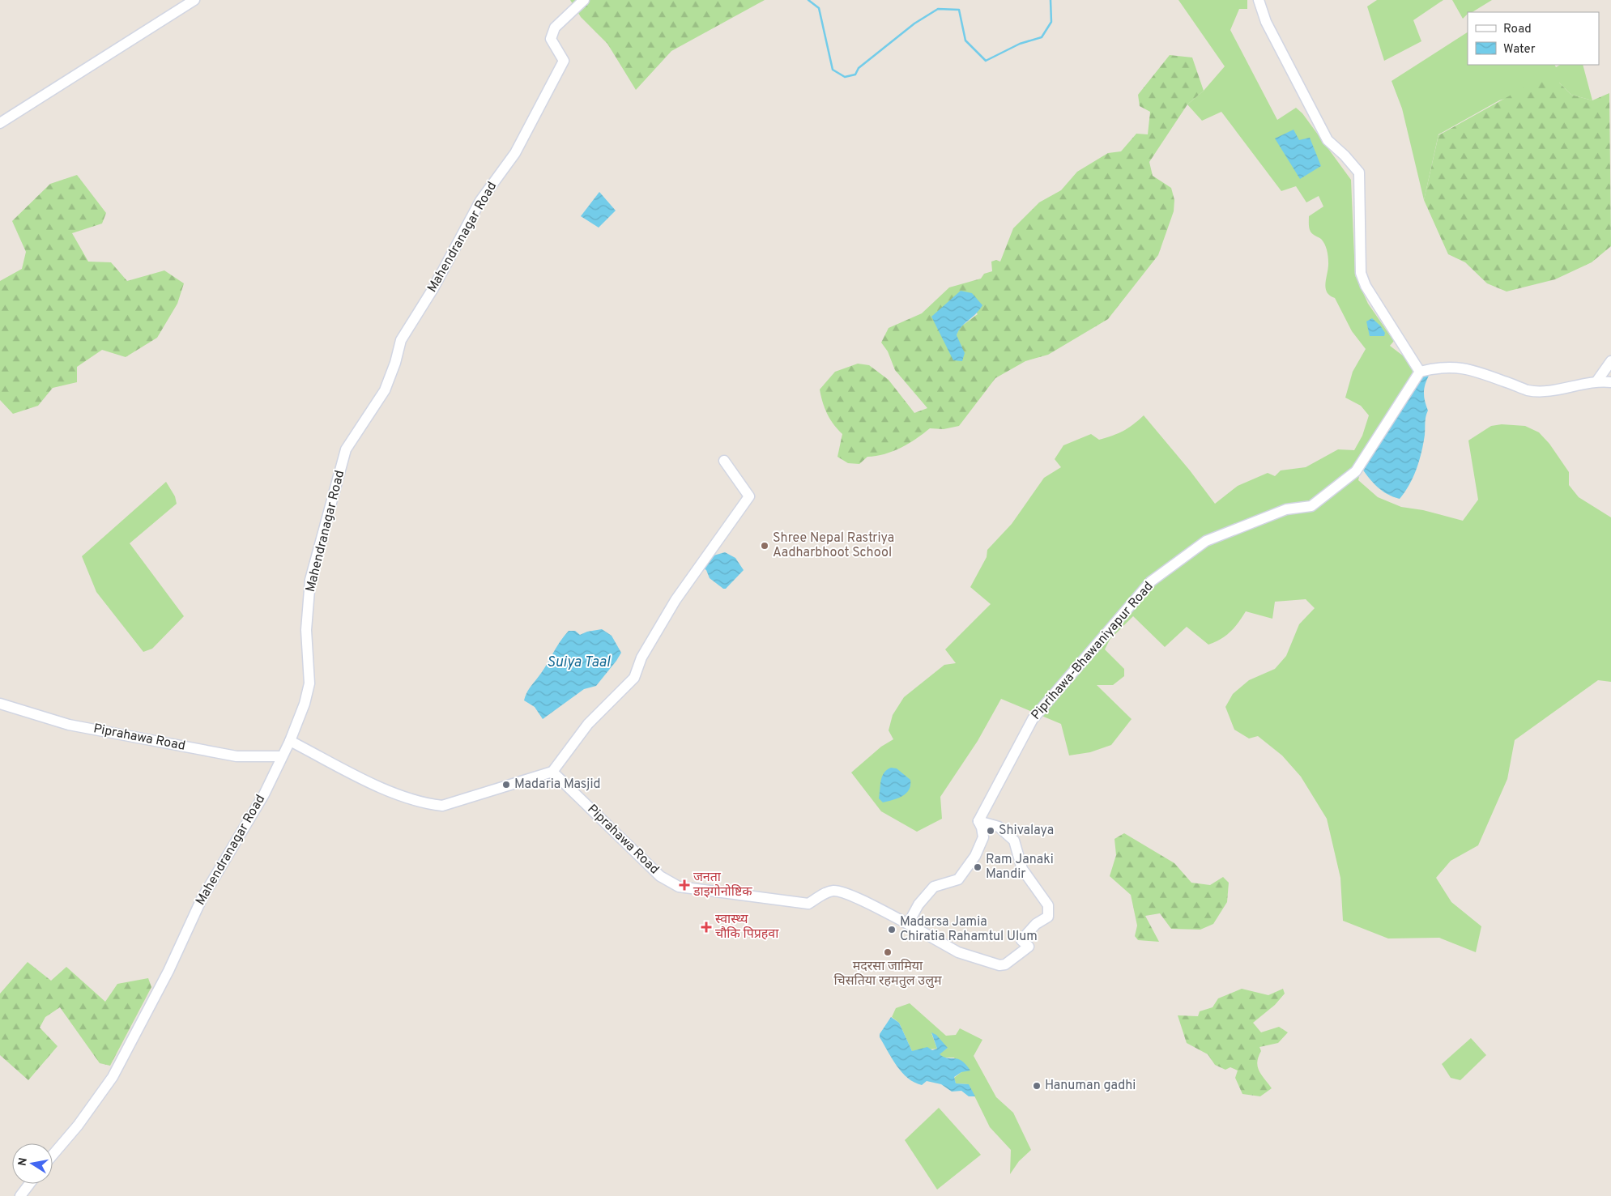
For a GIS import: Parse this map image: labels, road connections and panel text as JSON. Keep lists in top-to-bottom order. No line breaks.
{"streets":{"street":["Mahendranagar Road","Piprihawa-Bhawaniyapur Road","Piprahawa Road"]},"crossings":[["Mahendranagar Road","Piprahawa Road"]],"water":["Suiya Taal"],"places":{"other":["Shree Nepal Rastriya Aadharbhoot School","Madaria Masjid","Shivalaya","Ram Janaki Mandir","Madarsa Jamia Chiratia Rahamtul Ulum","मदरसा जामिया चिसतिया रहमतुल उलुम","Hanuman gadhi"],"health":["जनता डाइगोनोष्टिक","स्वास्थ्य चाैकि पिप्रहवा"]},"legend":["Road","Water"],"north":"left"}
